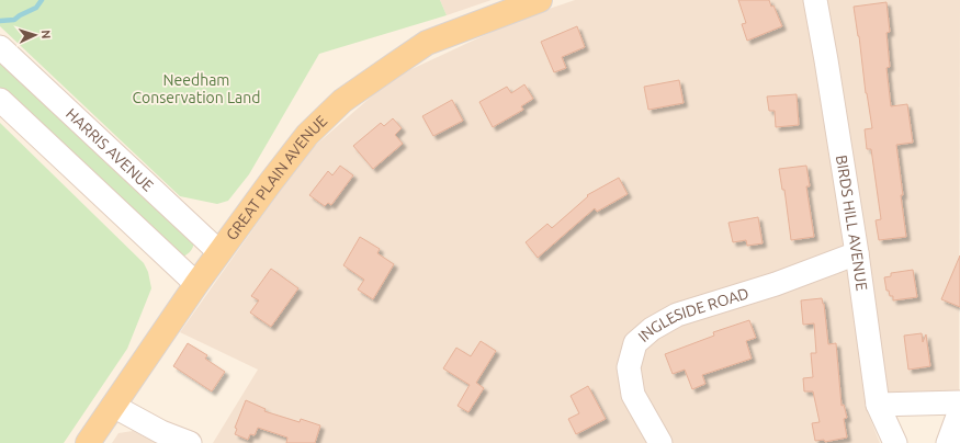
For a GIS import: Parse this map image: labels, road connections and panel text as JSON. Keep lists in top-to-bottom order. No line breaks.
{"streets":{"main road":["GREAT PLAIN AVENUE"],"street":["HARRIS AVENUE","BIRDS HILL AVENUE","INGLESIDE ROAD"]},"crossings":[["HARRIS AVENUE","GREAT PLAIN AVENUE"],["BIRDS HILL AVENUE","INGLESIDE ROAD"]],"parks":["Needham Conservation Land"],"north":"right"}
